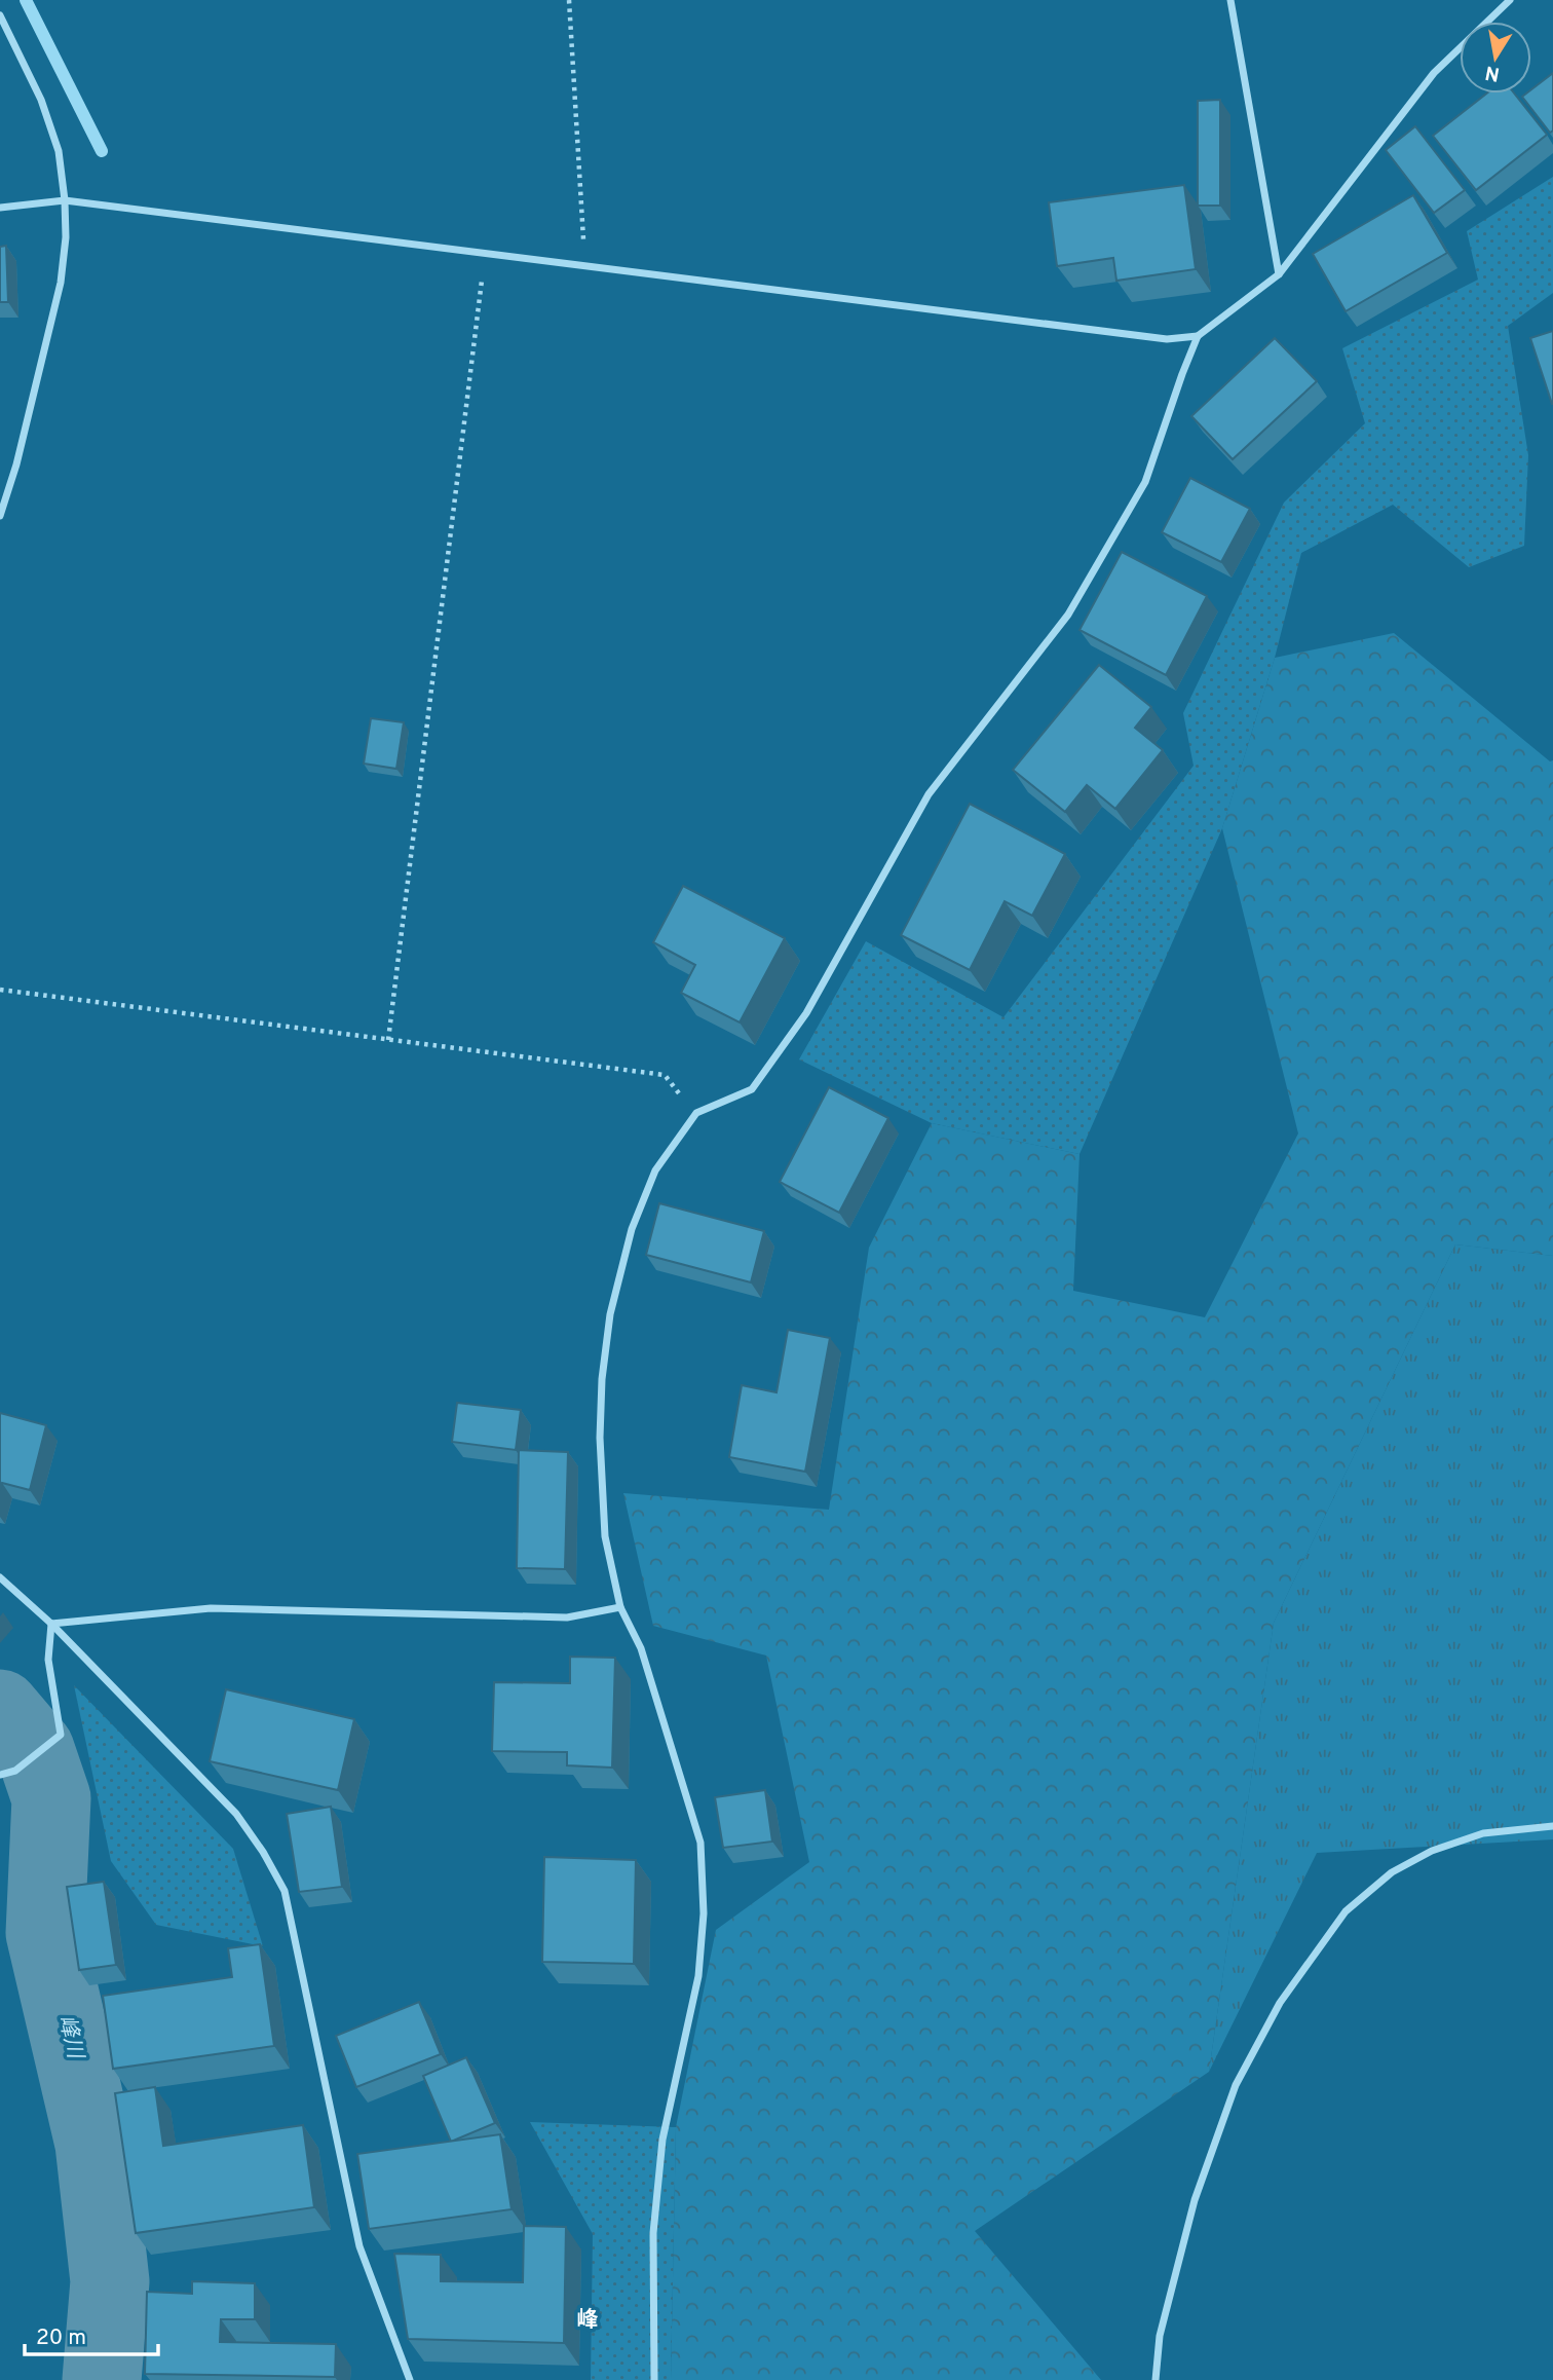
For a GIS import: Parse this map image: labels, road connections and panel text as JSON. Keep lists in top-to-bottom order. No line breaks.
{"districts":["峰"],"water":["峰川"],"scale_bar":"20 m","north":"bottom"}
